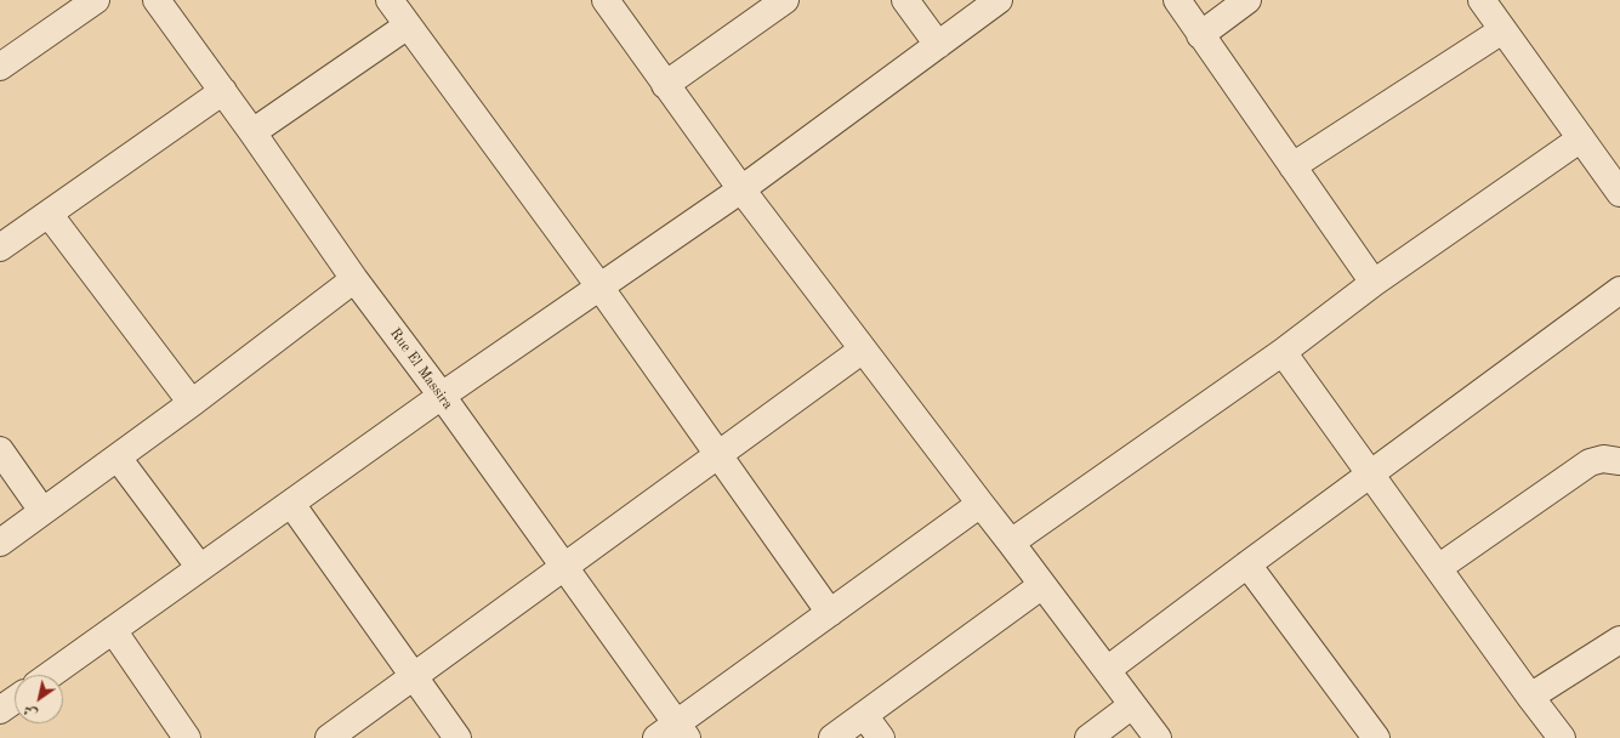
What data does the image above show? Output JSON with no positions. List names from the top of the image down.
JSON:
{
  "streets": {
    "street": ["Rue El Massira"]
  },
  "north": "bottom left"
}
